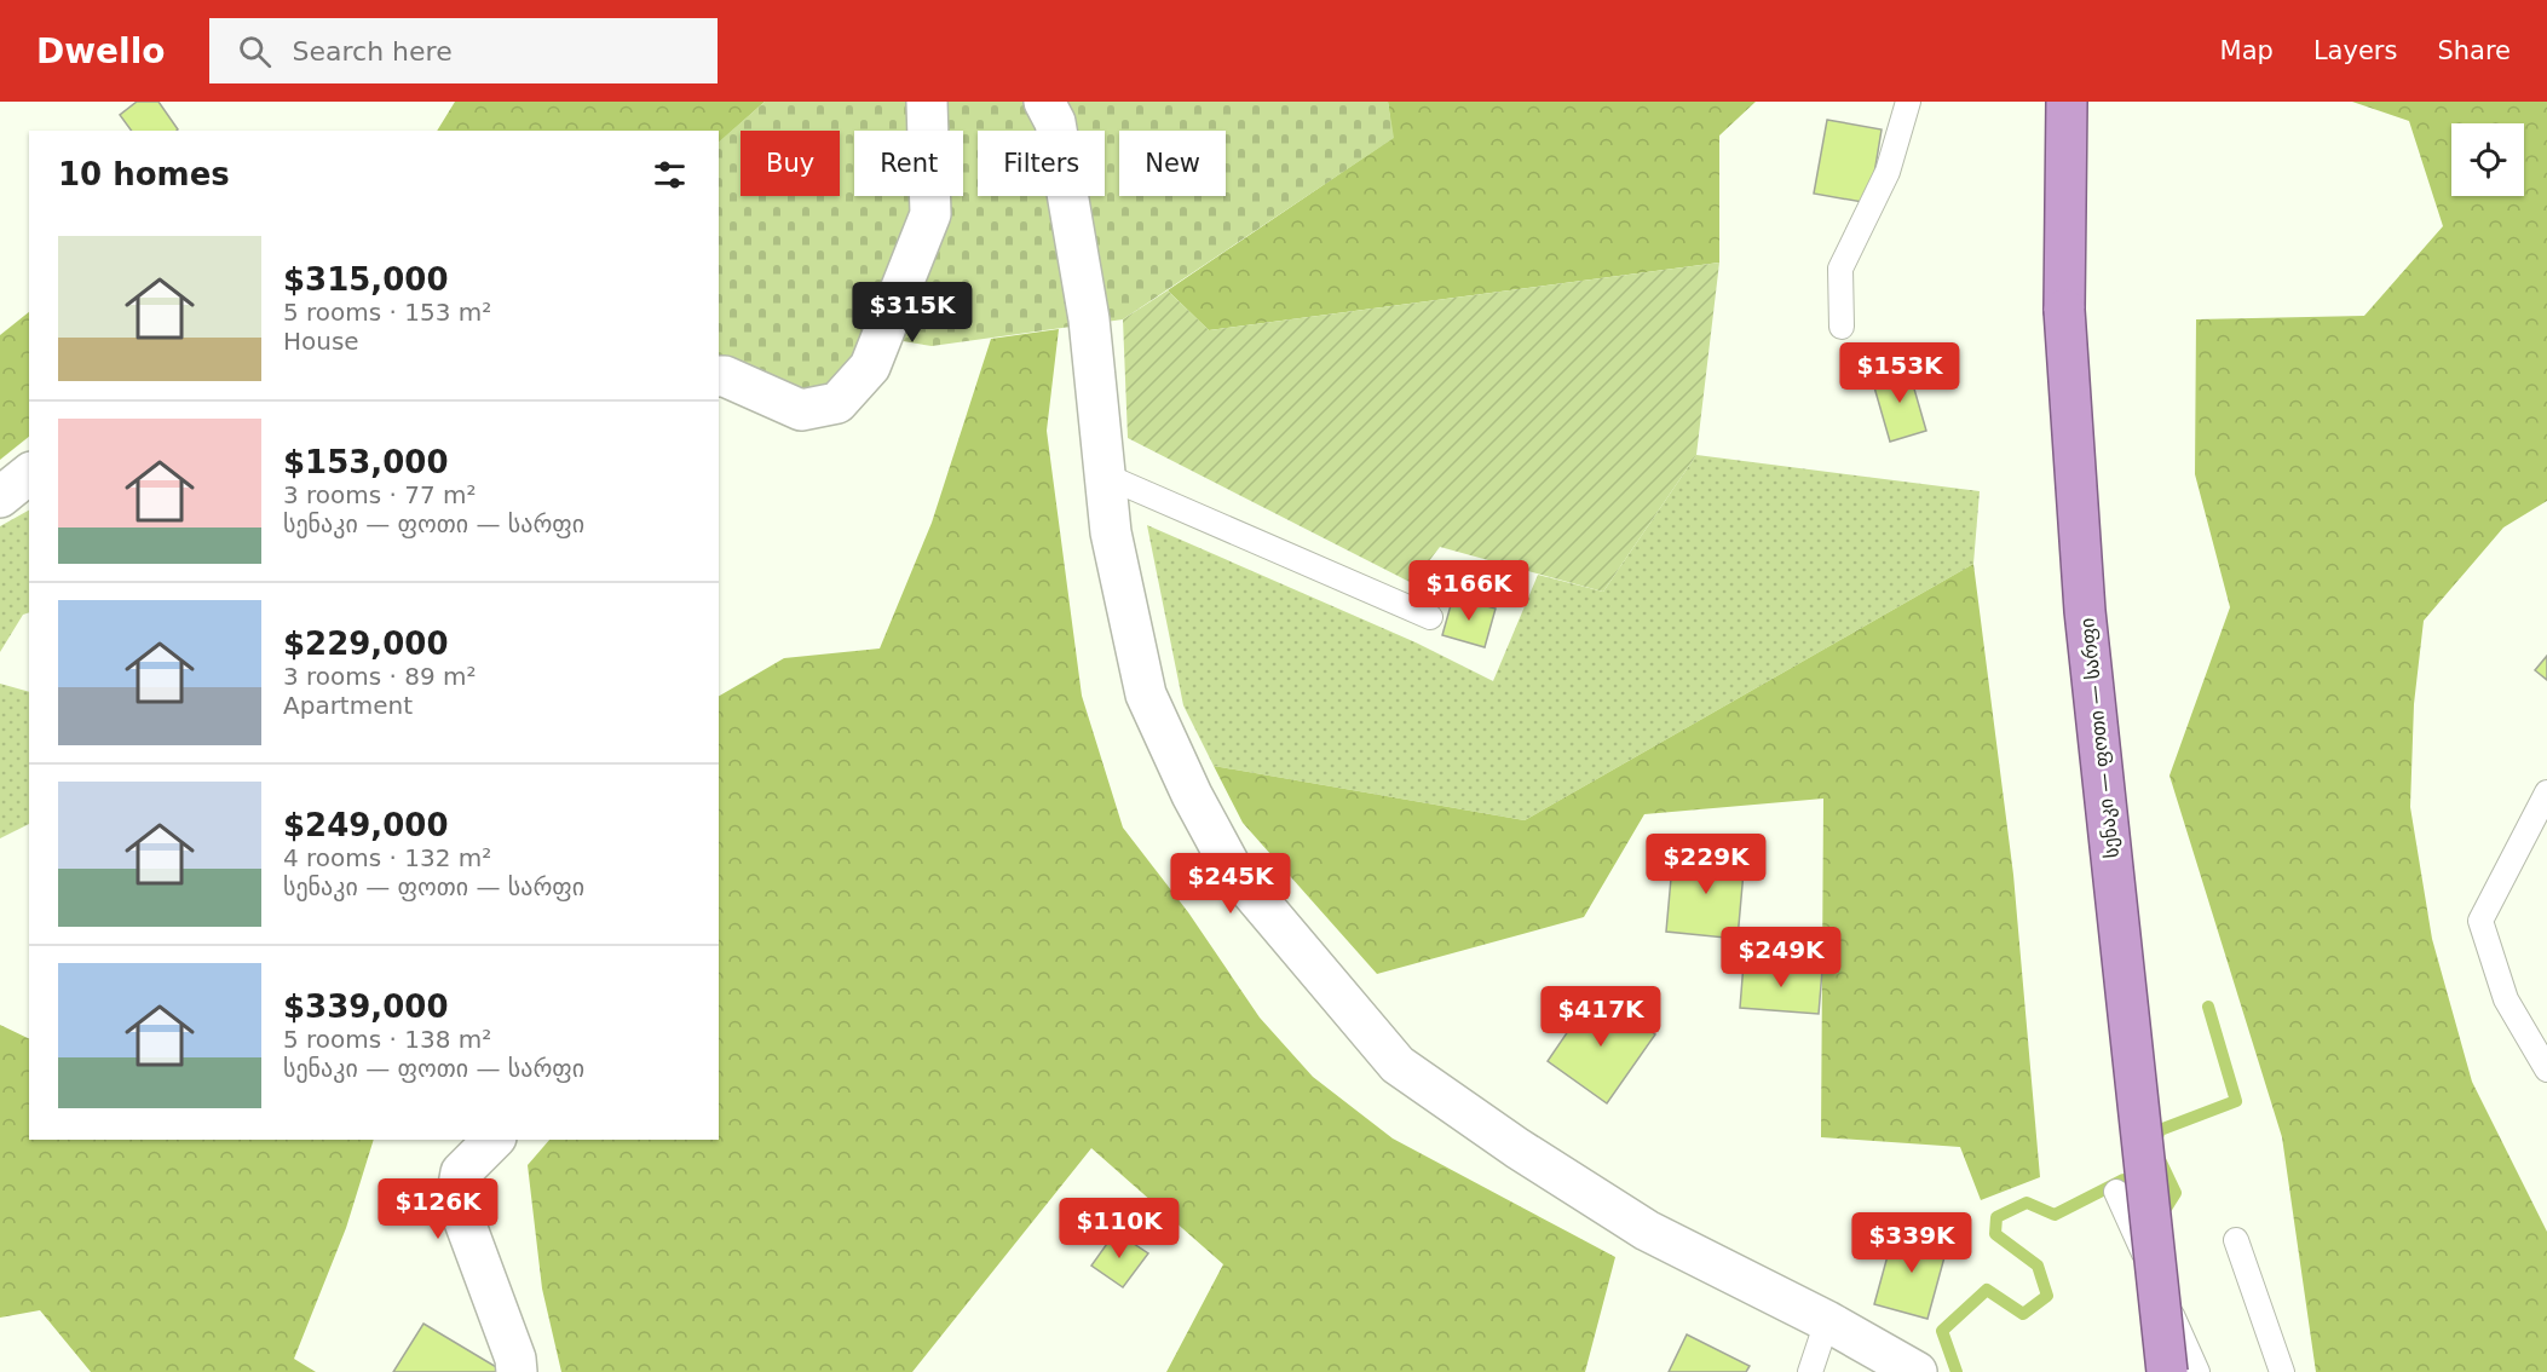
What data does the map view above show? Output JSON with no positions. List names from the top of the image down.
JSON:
{
  "streets": {
    "highway": ["სენაკი — ფოთი — სარფი"]
  },
  "page": {
    "header": "Dwello",
    "search": "Search here",
    "nav": ["Map", "Layers", "Share"],
    "chip": [
      "Buy",
      "Rent",
      "Filters",
      "New"
    ],
    "heading": "10 homes",
    "list": [
      {
        "name": "$315,000",
        "note": "5 rooms · 153 m² · House"
      },
      {
        "name": "$153,000",
        "note": "3 rooms · 77 m² · სენაკი — ფოთი — სარფი"
      },
      {
        "name": "$229,000",
        "note": "3 rooms · 89 m² · Apartment"
      },
      {
        "name": "$249,000",
        "note": "4 rooms · 132 m² · სენაკი — ფოთი — სარფი"
      },
      {
        "name": "$339,000",
        "note": "5 rooms · 138 m² · სენაკი — ფოთი — სარფი"
      }
    ],
    "price": [
      "$315K",
      "$153K",
      "$166K",
      "$229K",
      "$245K",
      "$249K",
      "$417K",
      "$126K",
      "$110K",
      "$339K"
    ]
  }
}
